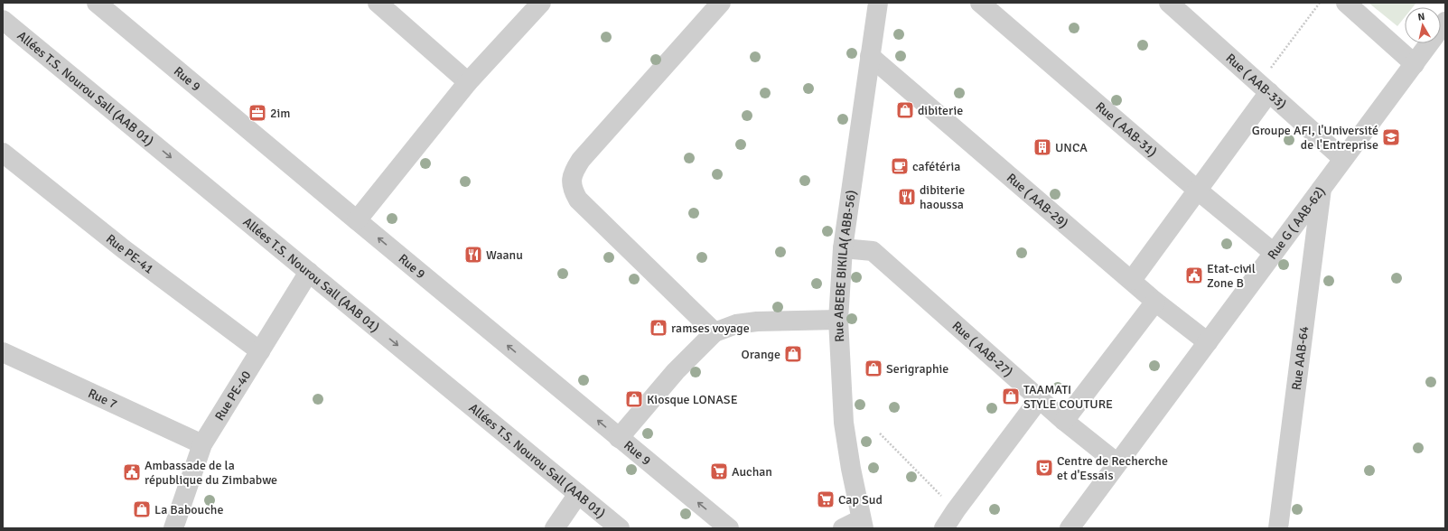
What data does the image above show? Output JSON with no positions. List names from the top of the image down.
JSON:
{
  "streets": {
    "street": [
      "Rue 9",
      "Rue ( AAB-33)",
      "Allées T.S. Nourou Sall (AAB 01)",
      "Rue ( AAB-31)",
      "Rue ( AAB-29)",
      "Rue G ( AAB-62)",
      "Rue PE-41",
      "Rue ABEBE BIKILA( ABB-56)",
      "Rue ( AAB-27)",
      "Rue AAB-64",
      "Rue PE-40",
      "Rue 7"
    ]
  },
  "crossings": [
    ["Rue ( AAB-33)", "Rue G ( AAB-62)"],
    ["Allées T.S. Nourou Sall (AAB 01)", "Rue PE-40"],
    ["Rue ( AAB-31)", "Rue G ( AAB-62)"],
    ["Rue ( AAB-29)", "Rue G ( AAB-62)"],
    ["Rue ( AAB-29)", "Rue ABEBE BIKILA( ABB-56)"],
    ["Rue G ( AAB-62)", "Rue ( AAB-27)"],
    ["Rue G ( AAB-62)", "Rue AAB-64"],
    ["Rue PE-41", "Rue PE-40"],
    ["Rue ABEBE BIKILA( ABB-56)", "Rue ( AAB-27)"],
    ["Rue PE-40", "Rue 7"]
  ],
  "one_way": ["Rue 9", "Allées T.S. Nourou Sall (AAB 01)"],
  "places": {
    "shop": [
      "dibiterie",
      "ramses voyage",
      "Orange",
      "Serigraphie",
      "TAAMATI STYLE COUTURE",
      "Kiosque LONASE",
      "La Babouche"
    ],
    "office": ["2im"],
    "school or university": ["Groupe AFI, l'Université de l'Entreprise"],
    "building": ["UNCA"],
    "cafe": ["cafétéria"],
    "restaurant": ["dibiterie haoussa", "Waanu"],
    "public building": ["Etat-civil Zone B", "Ambassade de la république du Zimbabwe"],
    "theatre": ["Centre de Recherche et d'Essais"],
    "supermarket": ["Auchan", "Cap Sud"]
  },
  "north": "top"
}
